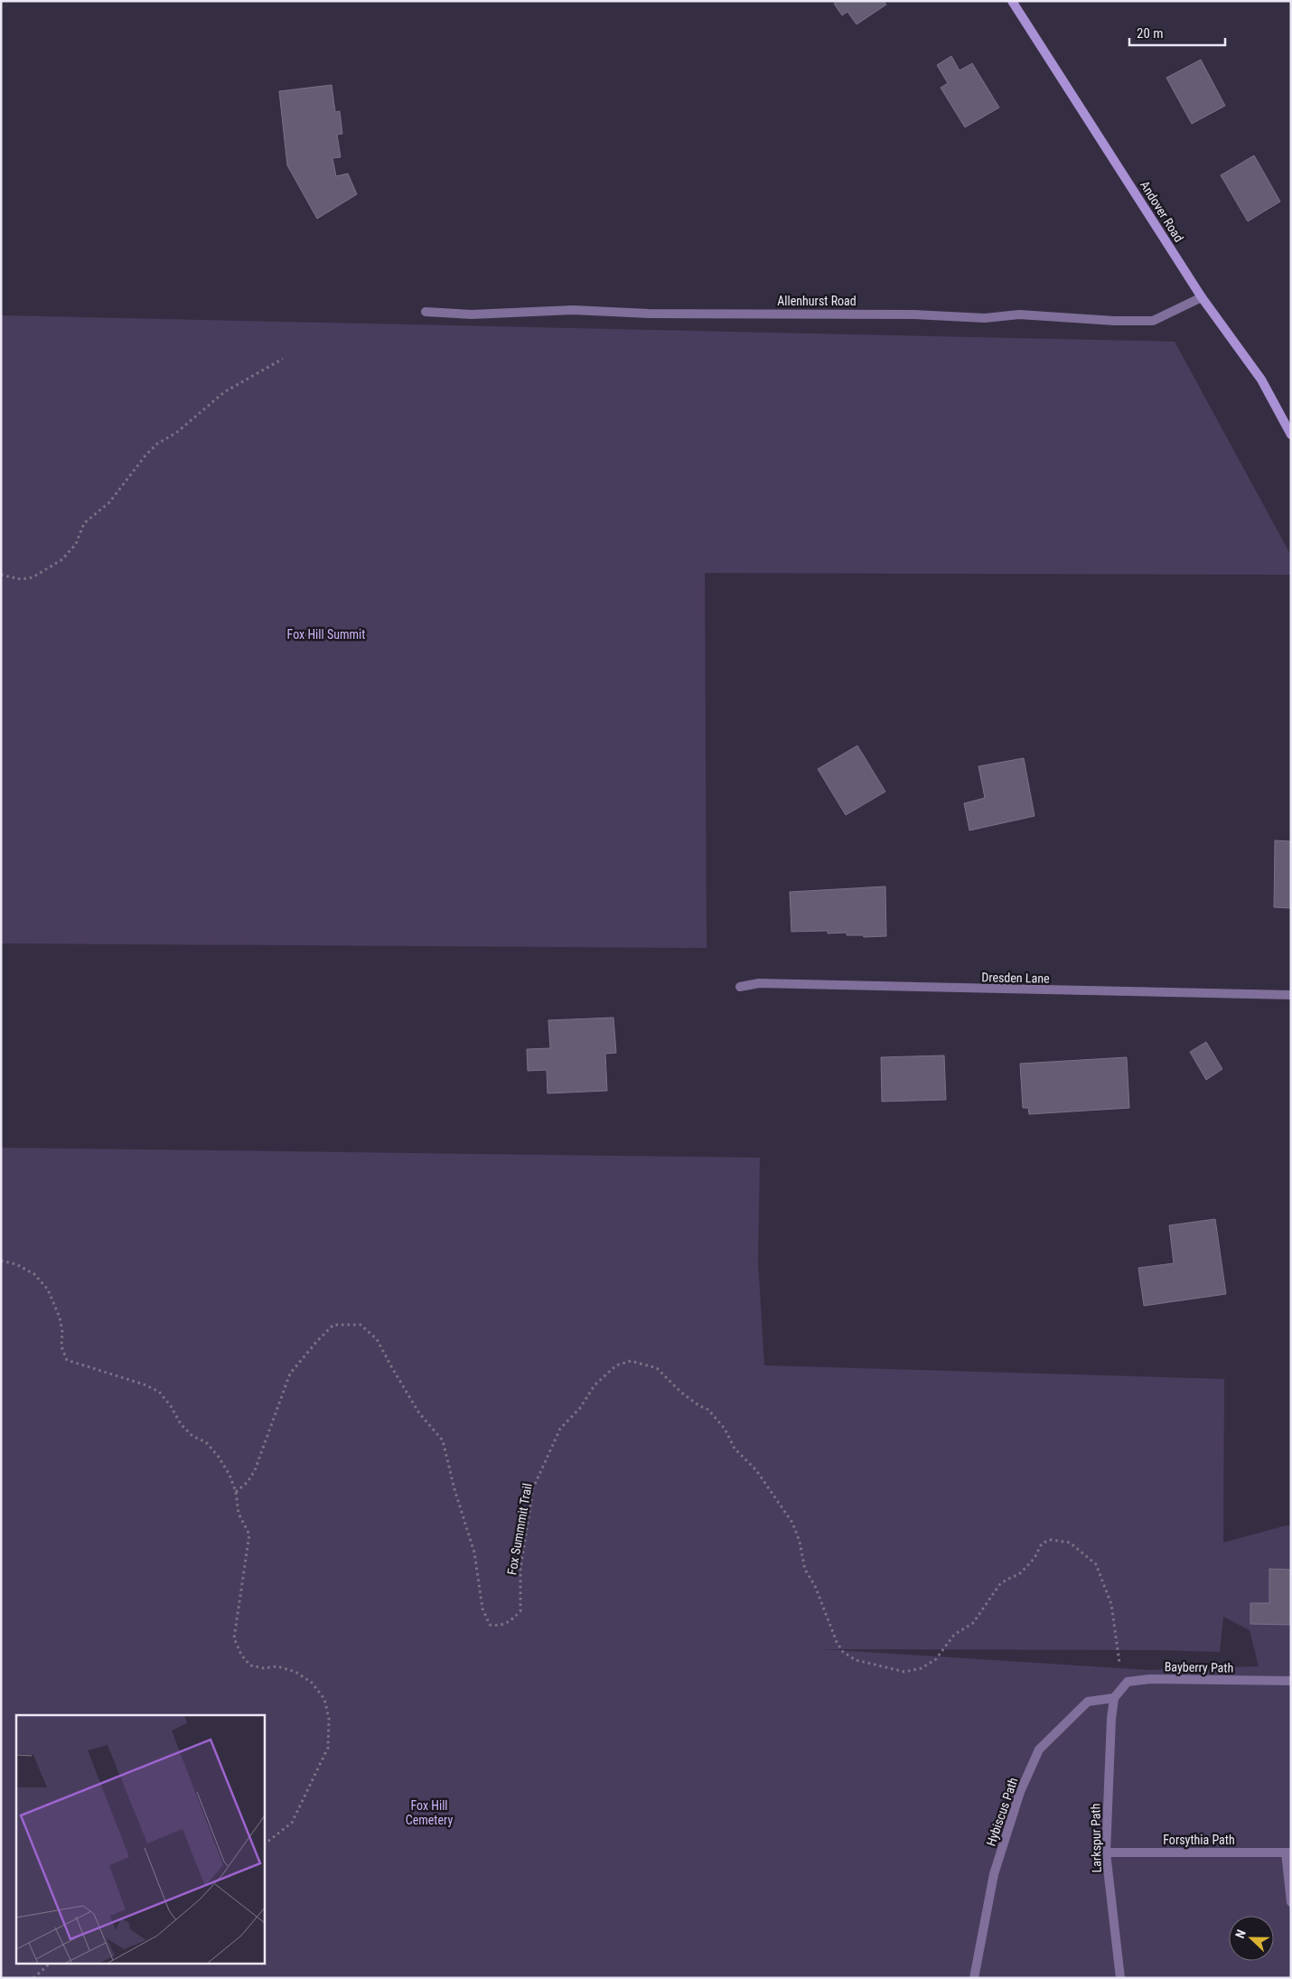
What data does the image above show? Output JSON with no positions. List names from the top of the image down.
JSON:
{
  "streets": {
    "main road": ["Andover Road"],
    "street": [
      "Allenhurst Road",
      "Dresden Lane",
      "Bayberry Path",
      "Hybiscus Path",
      "Larkspur Path",
      "Forsythia Path"
    ],
    "path": ["Fox Summmit Trail"]
  },
  "crossings": [
    ["Andover Road", "Allenhurst Road"],
    ["Fox Summmit Trail", "Bayberry Path"],
    ["Hybiscus Path", "Larkspur Path"],
    ["Larkspur Path", "Forsythia Path"]
  ],
  "parks": ["Fox Hill Summit", "Fox Hill Cemetery"],
  "scale_bar": "20 m",
  "north": "left"
}
